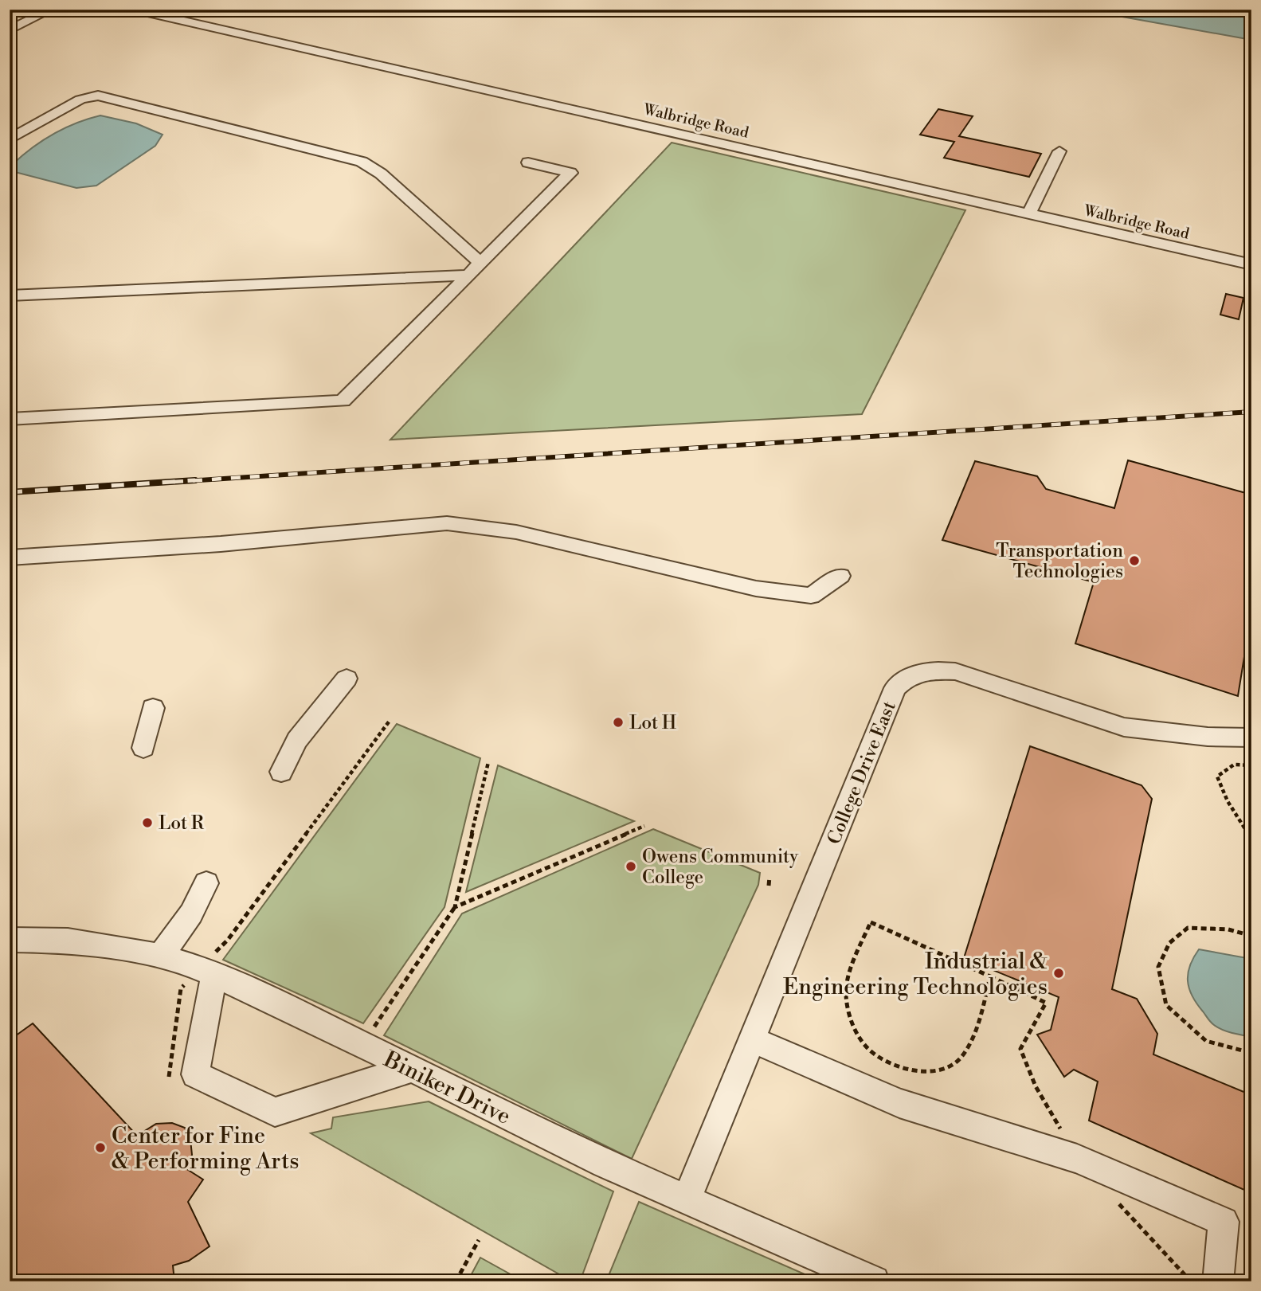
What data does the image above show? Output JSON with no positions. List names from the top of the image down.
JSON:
{
  "streets": {
    "street": ["Walbridge Road", "College Drive East", "Biniker Drive"]
  },
  "crossings": [
    ["College Drive East", "Biniker Drive"]
  ],
  "places": [
    "Transportation Technologies",
    "Lot H",
    "Lot R",
    "Owens Community College",
    "Industrial & Engineering Technologies",
    "Center for Fine & Performing Arts"
  ]
}
